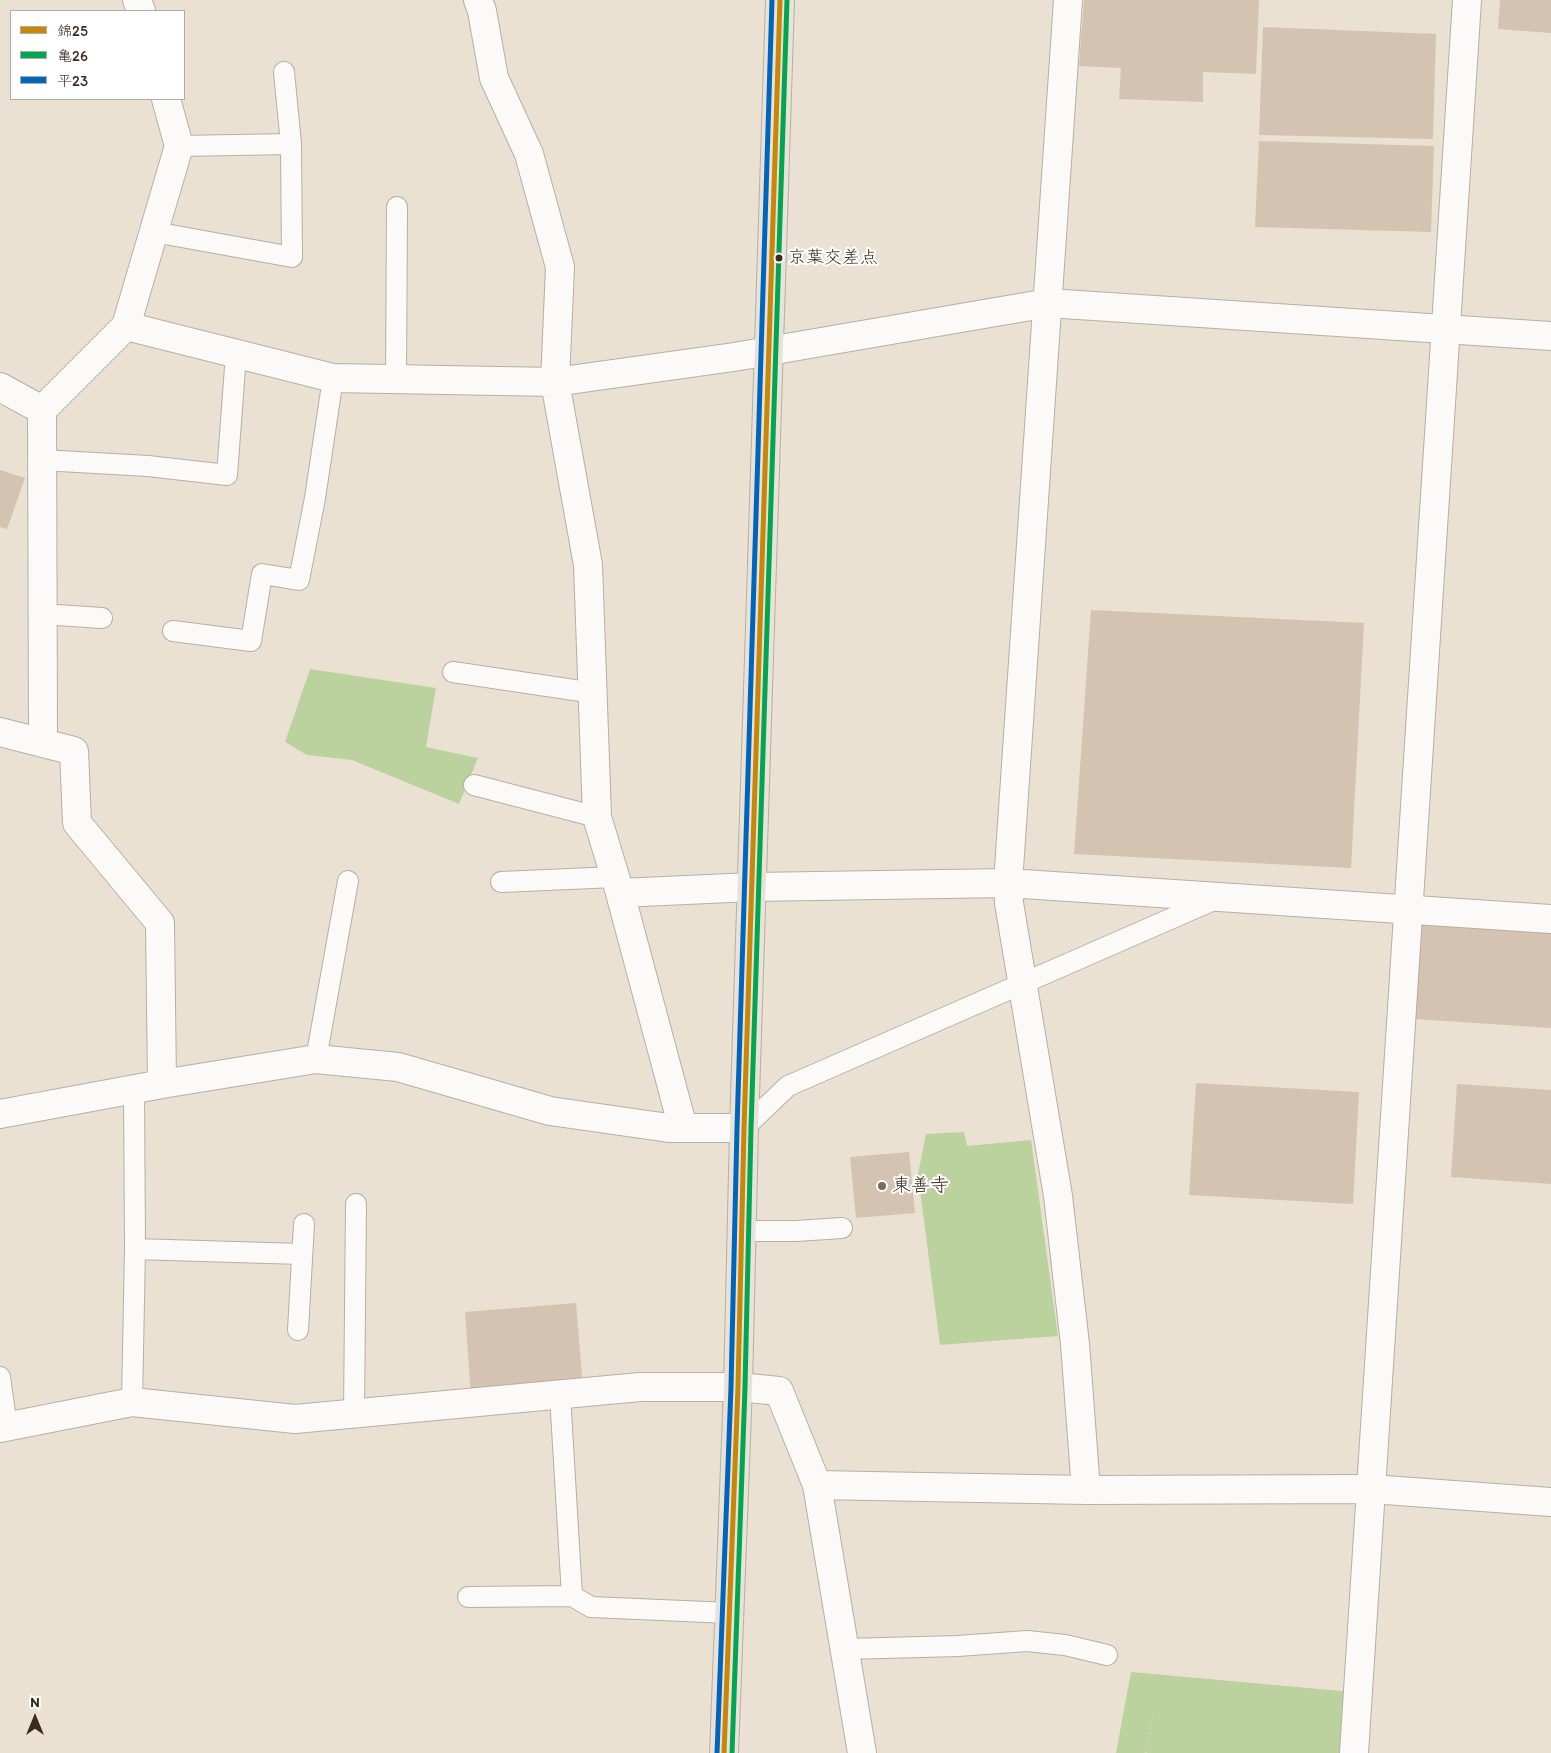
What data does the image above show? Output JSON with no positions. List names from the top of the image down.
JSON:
{
  "places": ["京葉交差点", "東善寺"],
  "lines": ["transit line 錦25", "transit line 亀26", "transit line 平23"],
  "legend": ["錦25", "亀26", "平23"],
  "north": "top"
}
